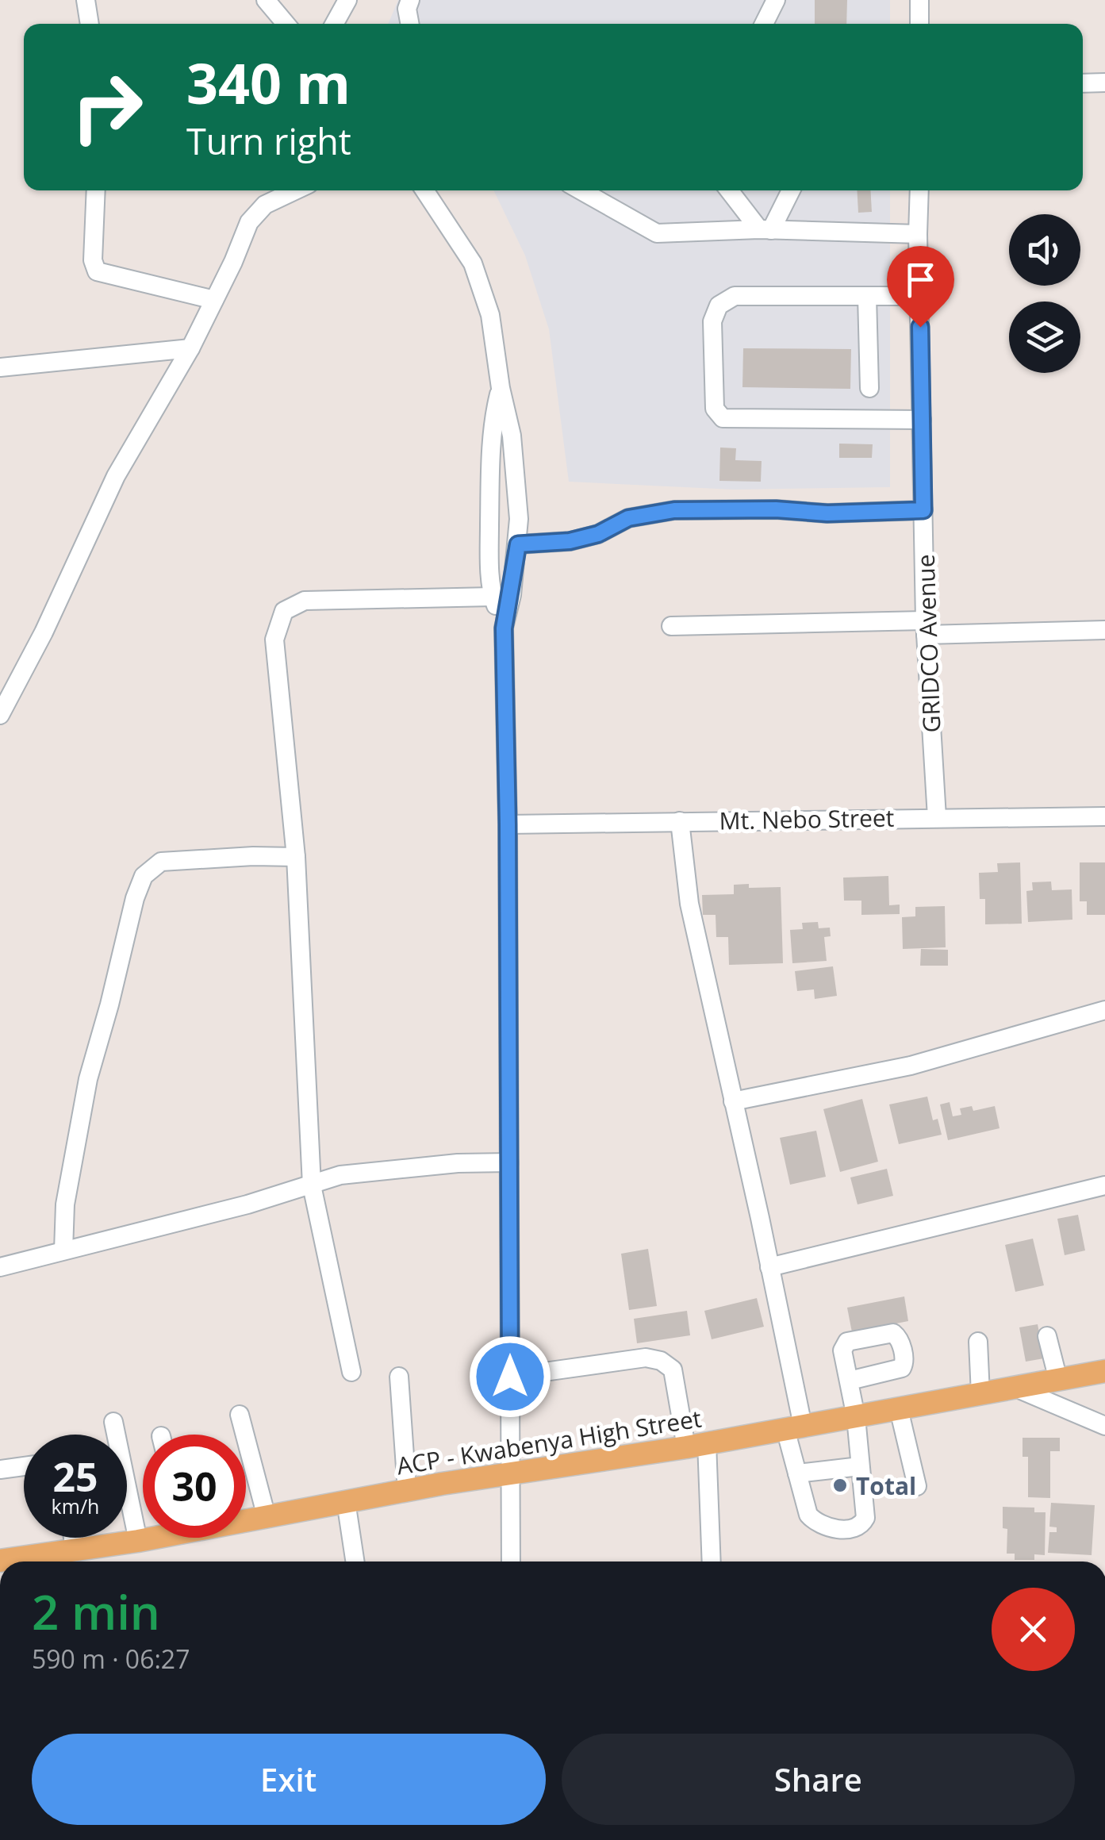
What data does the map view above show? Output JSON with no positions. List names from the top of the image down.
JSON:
{
  "streets": {
    "main road": ["ACP - Kwabenya High Street"],
    "street": ["GRIDCO Avenue", "Mt. Nebo Street"]
  },
  "crossings": [
    ["GRIDCO Avenue", "Mt. Nebo Street"]
  ],
  "places": ["Total"],
  "page": {
    "turn": ["340 m", "Turn right"],
    "speed": "25 km/h",
    "limit": "30",
    "heading": ["2 min", "590 m · 06:27"],
    "buttons": ["Exit", "Share"]
  }
}
